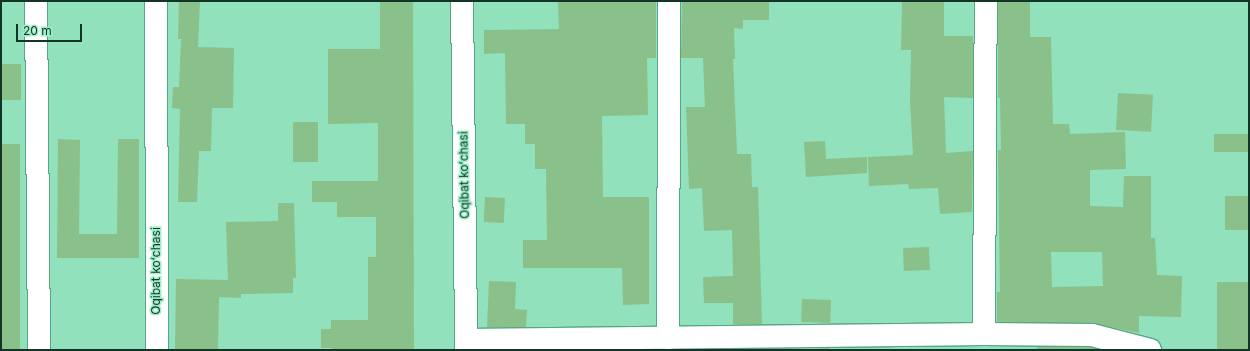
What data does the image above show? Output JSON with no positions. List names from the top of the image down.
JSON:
{
  "streets": {
    "street": ["Oqibat koʻchasi"]
  },
  "scale_bar": "20 m"
}
